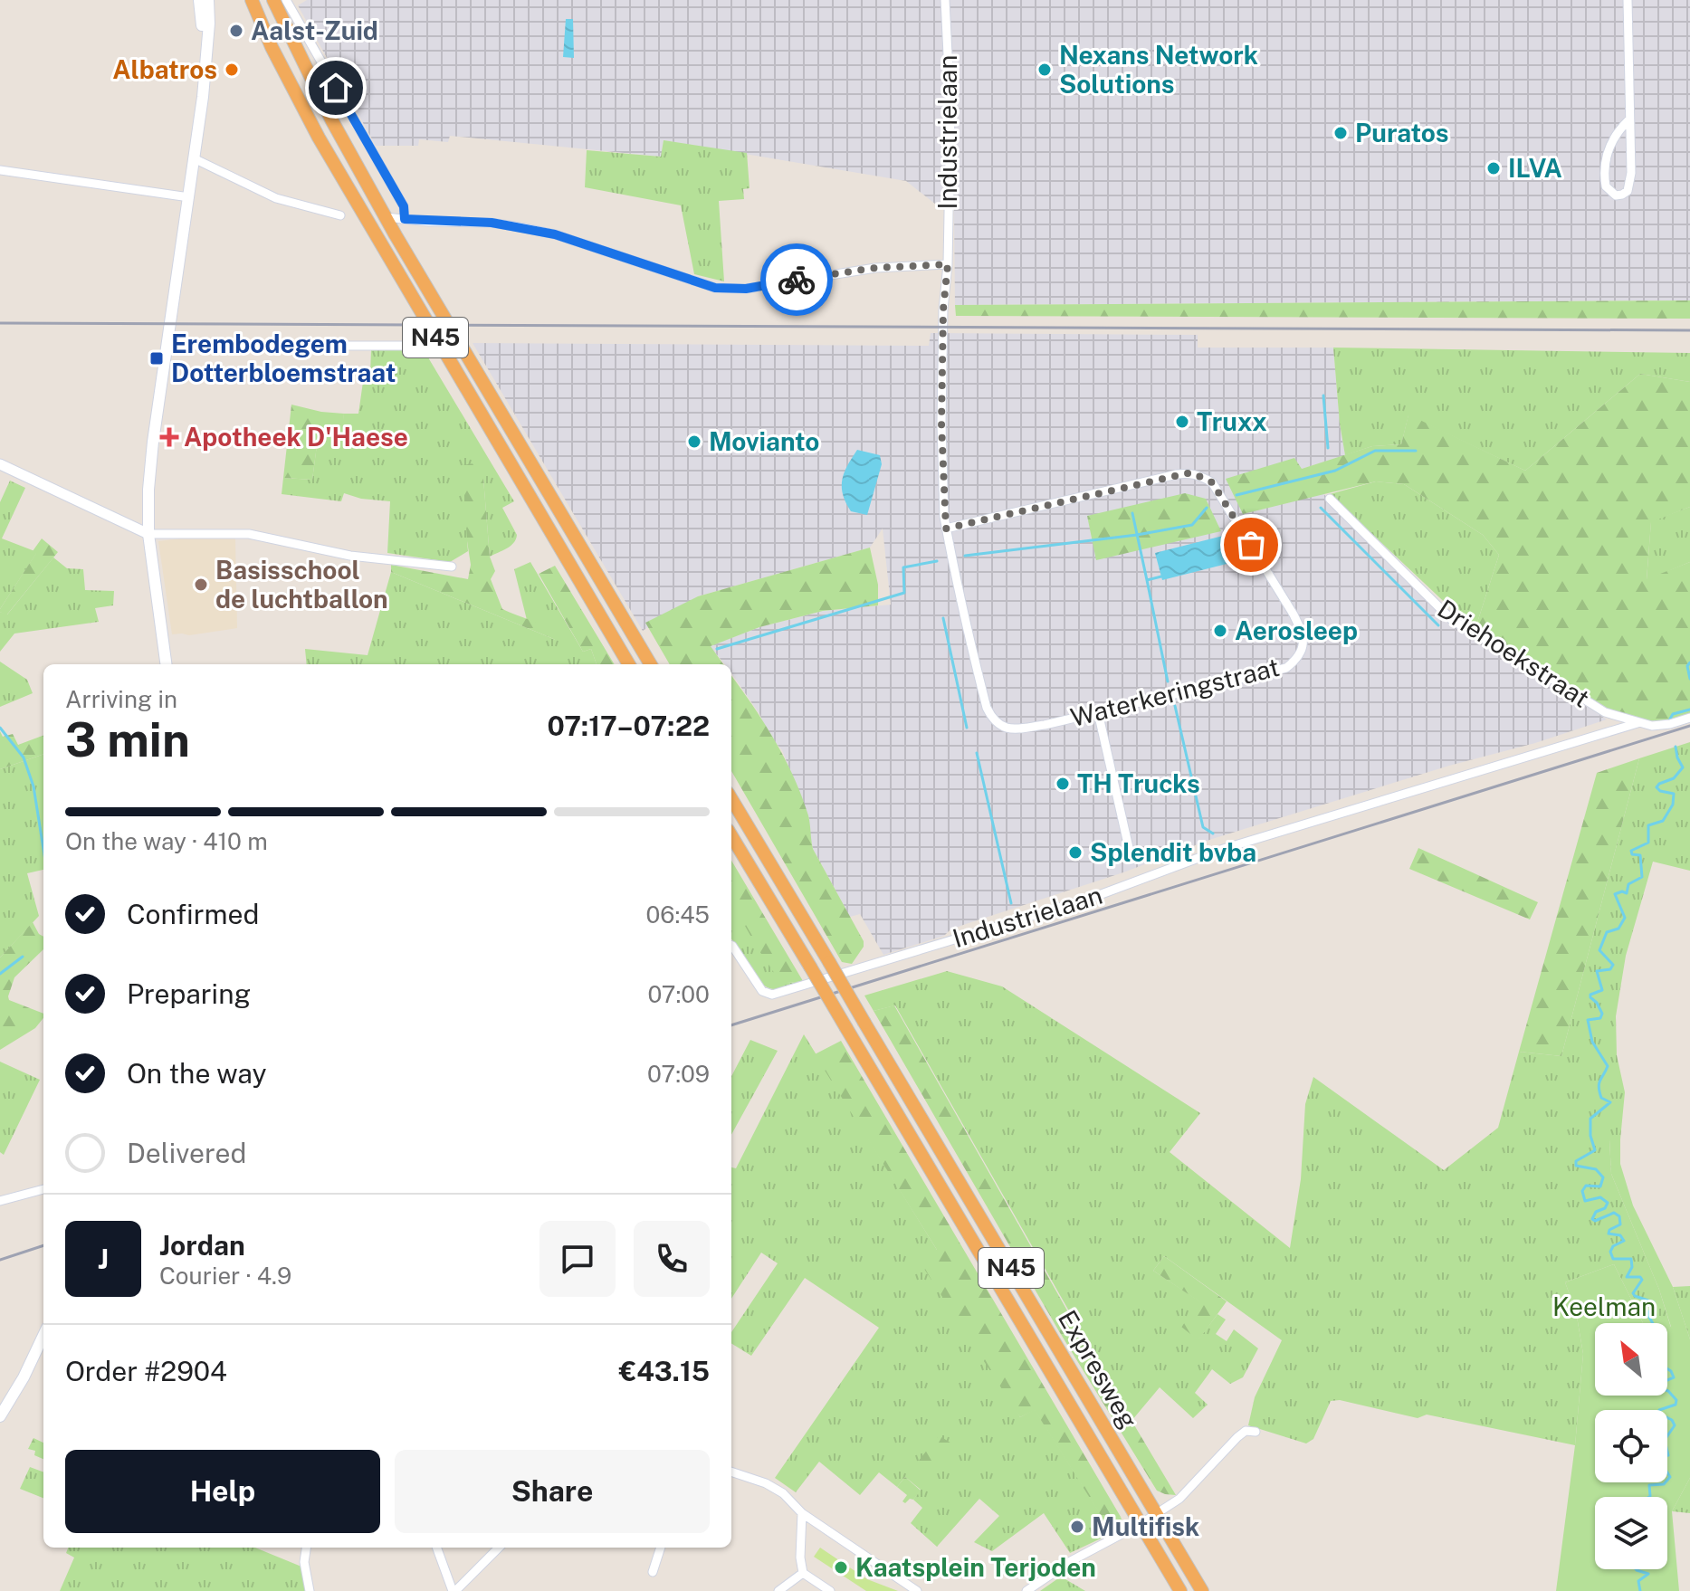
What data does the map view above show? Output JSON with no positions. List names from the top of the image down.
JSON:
{
  "streets": {
    "highway": ["N45", "Expresweg"],
    "street": ["Industrielaan", "Driehoekstraat", "Waterkeringstraat"]
  },
  "crossings": [
    ["Industrielaan", "Driehoekstraat"],
    ["Industrielaan", "Waterkeringstraat"]
  ],
  "parks": ["Keelman"],
  "places": {
    "other": [
      "Aalst-Zuid",
      "Albatros",
      "Nexans Network Solutions",
      "Puratos",
      "ILVA",
      "Truxx",
      "Movianto",
      "Basisschool de luchtballon",
      "Aerosleep",
      "TH Trucks",
      "Splendit bvba",
      "Multifisk",
      "Kaatsplein Terjoden"
    ],
    "transit": ["Erembodegem Dotterbloemstraat"],
    "health": ["Apotheek D'Haese"]
  },
  "north": "top left",
  "page": {
    "heading": ["3 min", "Arriving in", "07:17–07:22"],
    "panel": [
      "Jordan",
      "Courier · 4.9",
      "Order #2904",
      "€43.15"
    ],
    "bar": "On the way · 410 m",
    "list": [
      ["Confirmed", "06:45"],
      ["Preparing", "07:00"],
      ["On the way", "07:09"],
      "Delivered"
    ],
    "round": "J",
    "buttons": ["Help", "Share"]
  }
}
